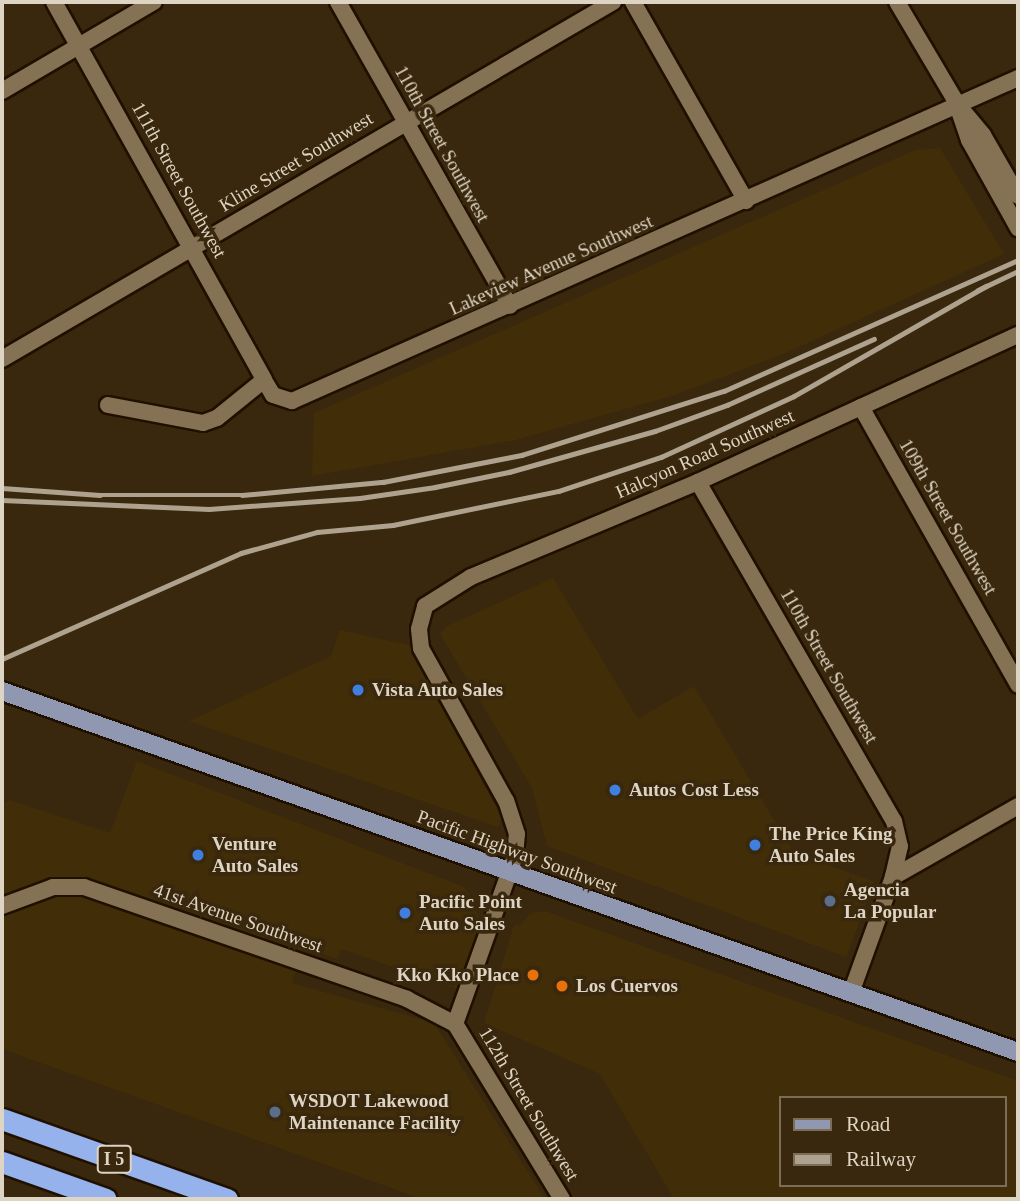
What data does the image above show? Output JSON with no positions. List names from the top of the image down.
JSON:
{
  "streets": {
    "highway": ["I 5"],
    "main road": ["Pacific Highway Southwest"],
    "street": [
      "110th Street Southwest",
      "Kline Street Southwest",
      "111th Street Southwest",
      "Lakeview Avenue Southwest",
      "Halcyon Road Southwest",
      "109th Street Southwest",
      "41st Avenue Southwest",
      "112th Street Southwest"
    ]
  },
  "crossings": [
    ["110th Street Southwest", "Kline Street Southwest"],
    ["110th Street Southwest", "Lakeview Avenue Southwest"],
    ["110th Street Southwest", "Halcyon Road Southwest"],
    ["110th Street Southwest", "Pacific Highway Southwest"],
    ["Kline Street Southwest", "111th Street Southwest"],
    ["111th Street Southwest", "Lakeview Avenue Southwest"],
    ["Halcyon Road Southwest", "109th Street Southwest"],
    ["Halcyon Road Southwest", "112th Street Southwest"],
    ["Pacific Highway Southwest", "112th Street Southwest"],
    ["41st Avenue Southwest", "112th Street Southwest"]
  ],
  "places": [
    "Vista Auto Sales",
    "Autos Cost Less",
    "The Price King Auto Sales",
    "Venture Auto Sales",
    "Agencia La Popular",
    "Pacific Point Auto Sales",
    "Kko Kko Place",
    "Los Cuervos",
    "WSDOT Lakewood Maintenance Facility"
  ],
  "legend": ["Road", "Railway"]
}
